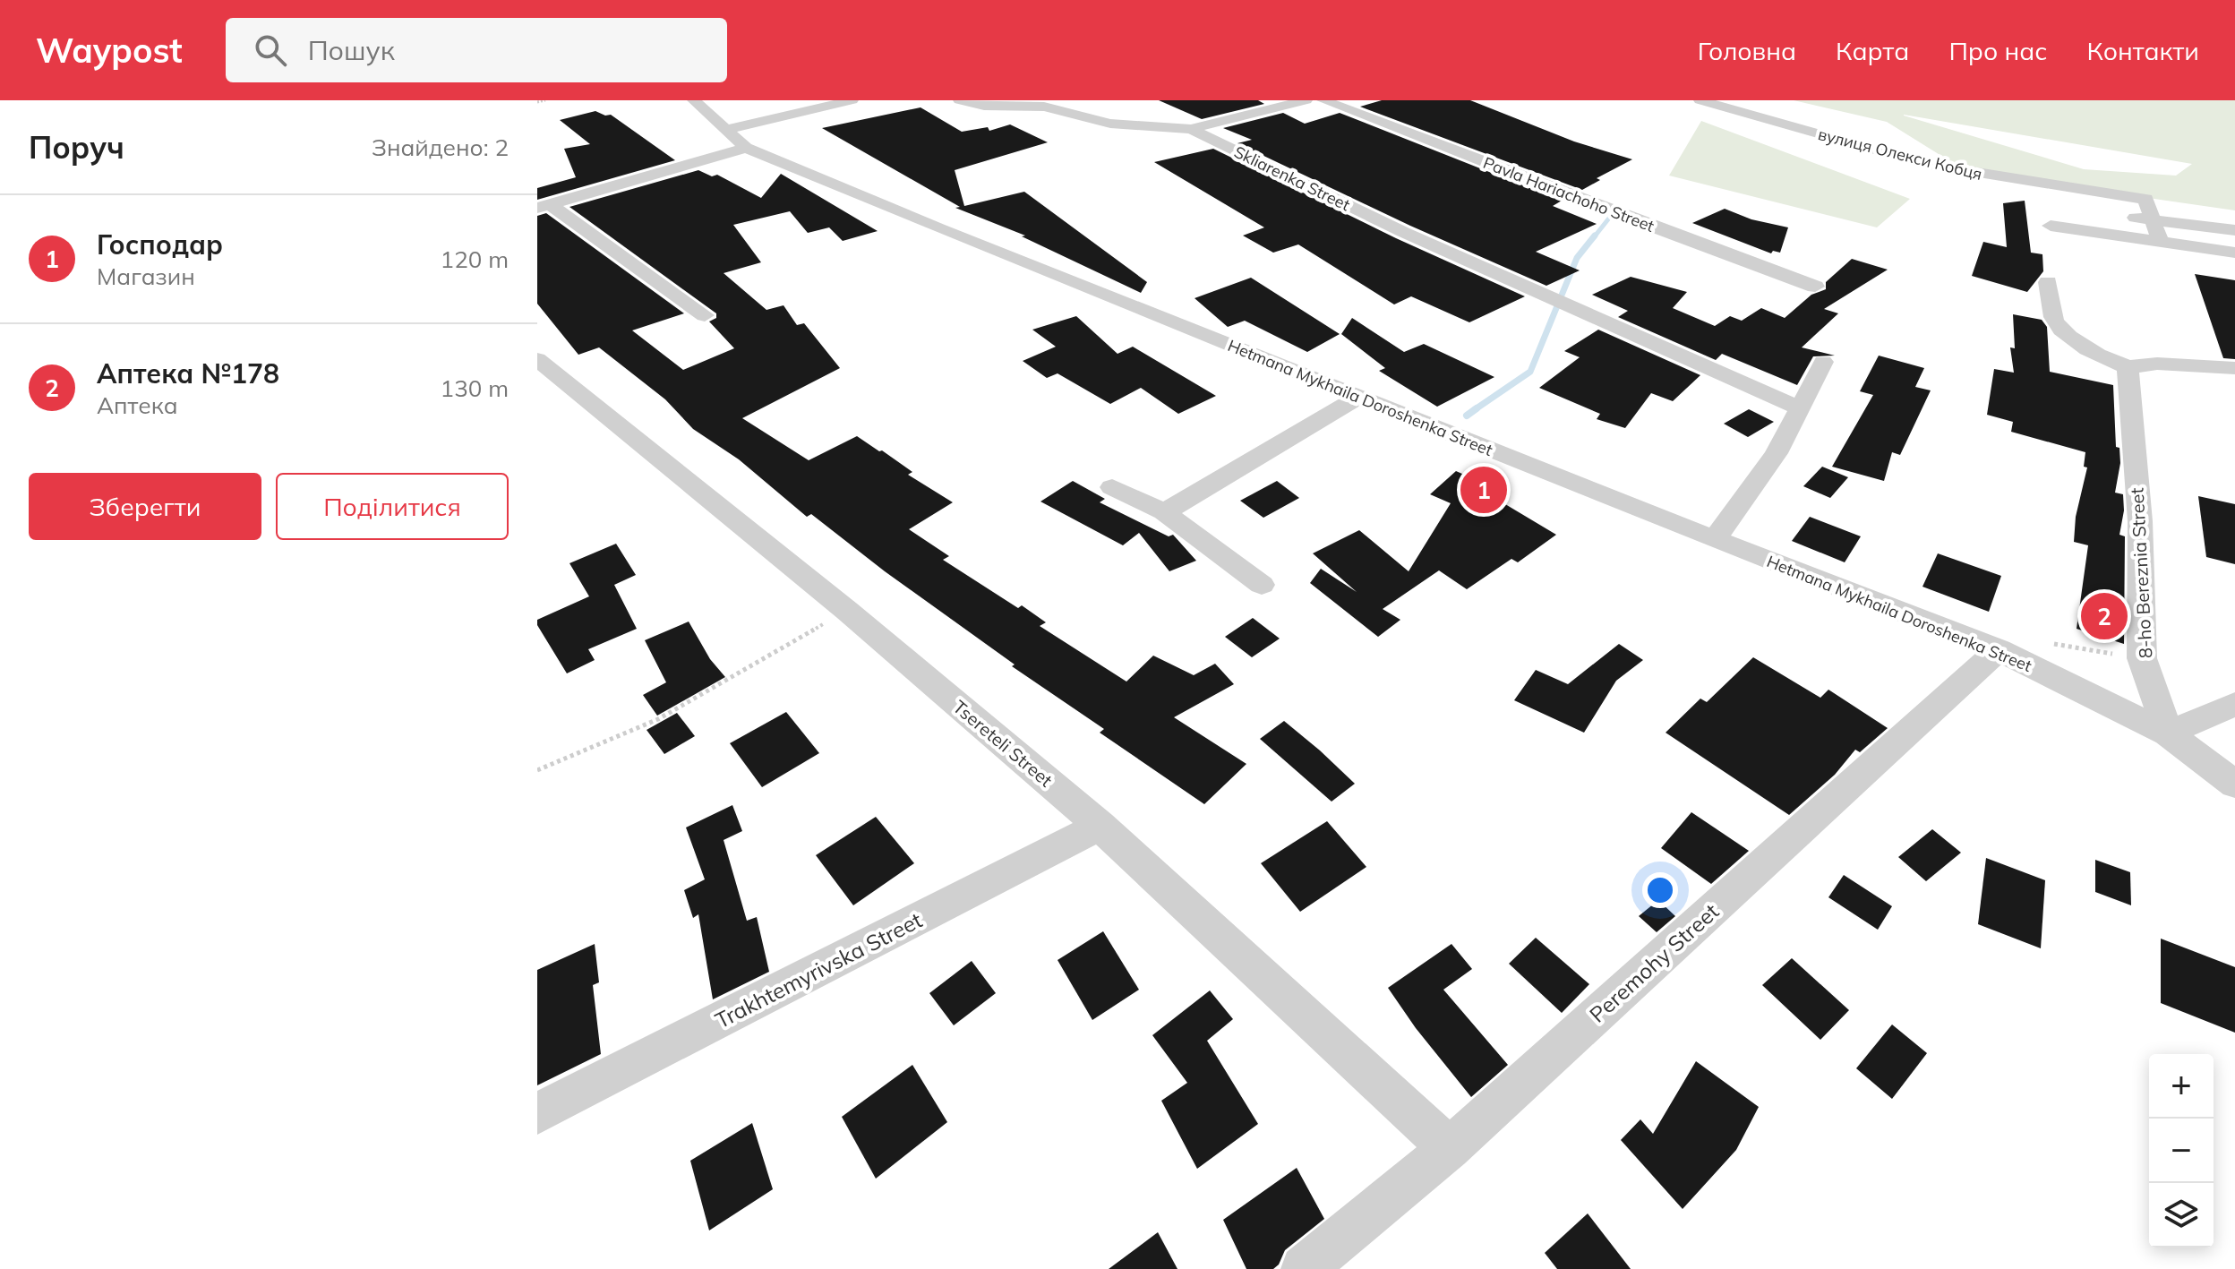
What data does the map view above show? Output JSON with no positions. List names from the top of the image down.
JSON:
{
  "streets": {
    "street": [
      "вулиця Олекси Кобця",
      "Skliarenka Street",
      "Pavla Hariachoho Street",
      "Hetmana Mykhaila Doroshenka Street",
      "8-ho Bereznia Street",
      "Tsereteli Street",
      "Peremohy Street",
      "Trakhtemyrivska Street"
    ]
  },
  "crossings": [
    ["Hetmana Mykhaila Doroshenka Street", "8-ho Bereznia Street"],
    ["Hetmana Mykhaila Doroshenka Street", "Peremohy Street"],
    ["Tsereteli Street", "Peremohy Street"],
    ["Tsereteli Street", "Trakhtemyrivska Street"]
  ],
  "page": {
    "header": "Waypost",
    "search": "Пошук",
    "nav": [
      "Головна",
      "Карта",
      "Про нас",
      "Контакти"
    ],
    "heading": ["Поруч", "Знайдено: 2"],
    "list": [
      {
        "mark": "1",
        "name": "Господар",
        "note": "Магазин",
        "value": "120 m"
      },
      {
        "mark": "2",
        "name": "Аптека №178",
        "note": "Аптека",
        "value": "130 m"
      }
    ],
    "buttons": ["Зберегти", "Поділитися"],
    "pins": ["1", "2"],
    "map_buttons": ["+", "−"]
  }
}
